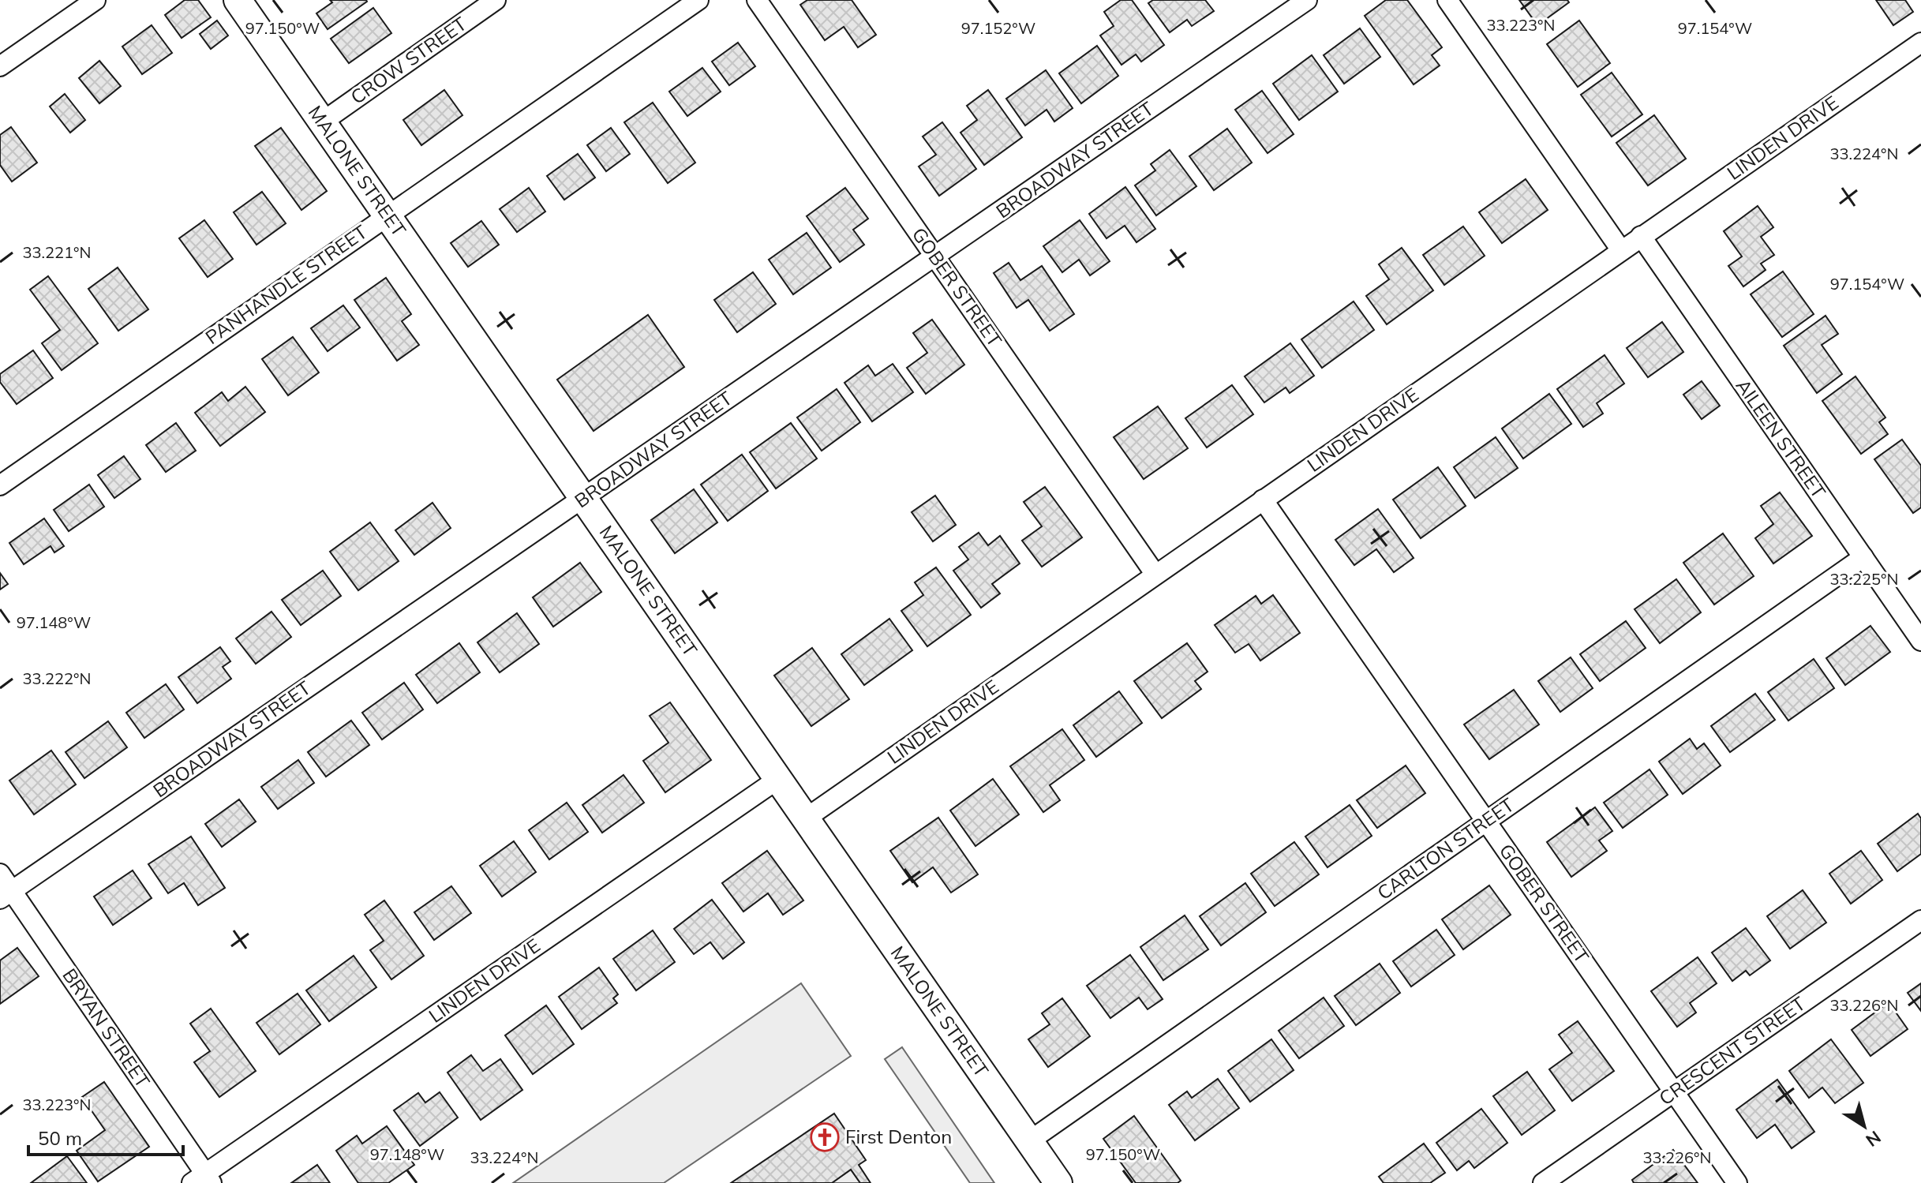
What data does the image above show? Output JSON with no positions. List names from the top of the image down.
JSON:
{
  "streets": {
    "street": [
      "CROW STREET",
      "LINDEN DRIVE",
      "BROADWAY STREET",
      "MALONE STREET",
      "PANHANDLE STREET",
      "GOBER STREET",
      "AILEEN STREET",
      "CARLTON STREET",
      "BRYAN STREET",
      "CRESCENT STREET"
    ]
  },
  "crossings": [
    ["CROW STREET", "MALONE STREET"],
    ["LINDEN DRIVE", "MALONE STREET"],
    ["LINDEN DRIVE", "GOBER STREET"],
    ["LINDEN DRIVE", "AILEEN STREET"],
    ["LINDEN DRIVE", "BRYAN STREET"],
    ["BROADWAY STREET", "MALONE STREET"],
    ["BROADWAY STREET", "GOBER STREET"],
    ["BROADWAY STREET", "BRYAN STREET"],
    ["MALONE STREET", "PANHANDLE STREET"],
    ["MALONE STREET", "CARLTON STREET"],
    ["GOBER STREET", "CARLTON STREET"],
    ["GOBER STREET", "CRESCENT STREET"],
    ["AILEEN STREET", "CARLTON STREET"]
  ],
  "places": {
    "church": ["First Denton"]
  },
  "scale_bar": "50 m",
  "north": "bottom right",
  "coordinates": [
    "33.223°N",
    "97.150°W",
    "97.152°W",
    "97.154°W",
    "33.224°N",
    "33.221°N",
    "33.225°N",
    "97.148°W",
    "33.222°N",
    "33.226°N"
  ]
}
